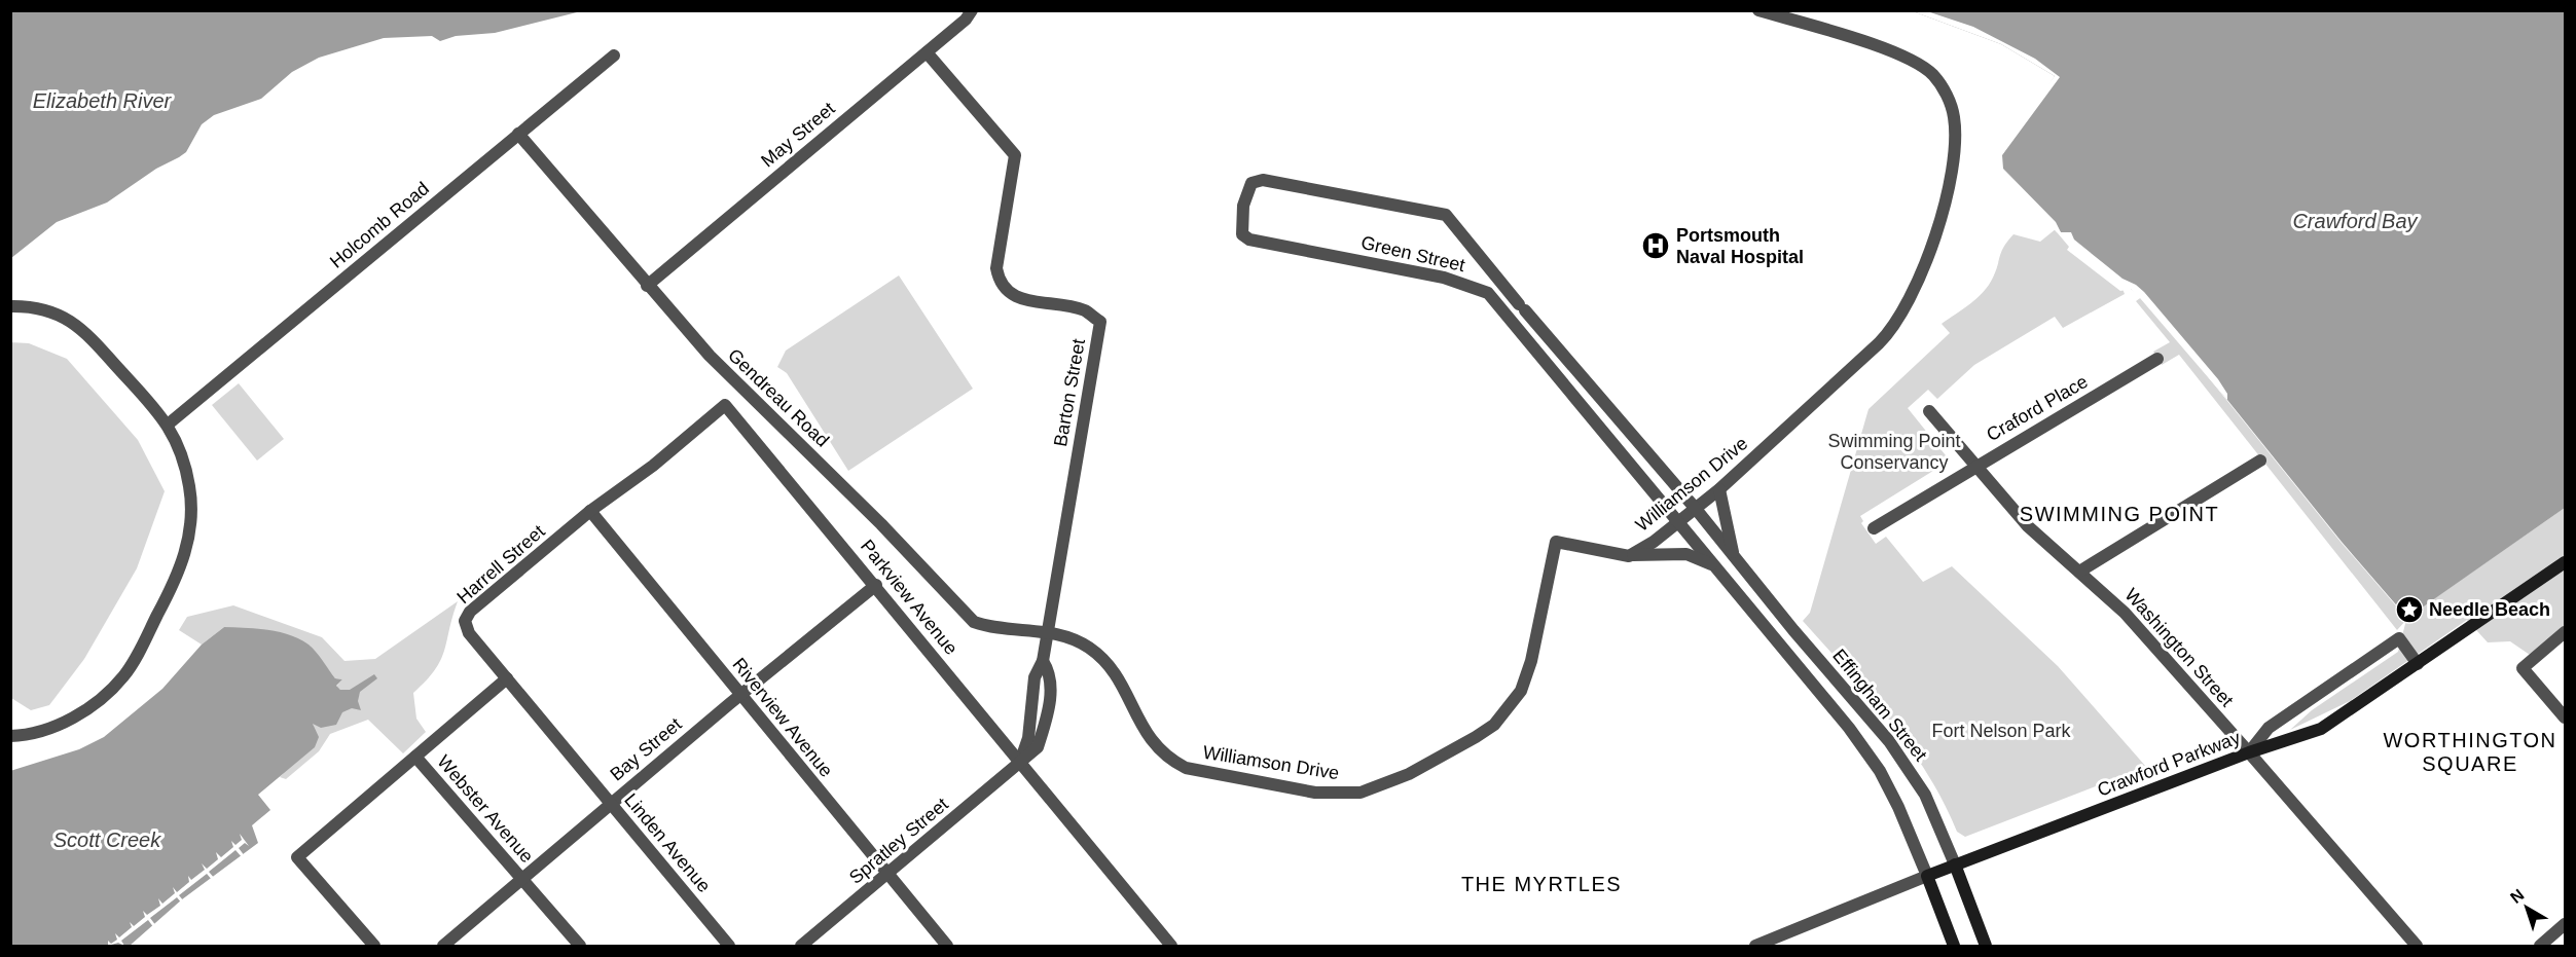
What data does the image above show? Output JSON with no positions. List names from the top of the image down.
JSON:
{
  "streets": {
    "main road": ["Effingham Street", "Crawford Parkway"],
    "street": [
      "May Street",
      "Holcomb Road",
      "Green Street",
      "Barton Street",
      "Gendreau Road",
      "Craford Place",
      "Williamson Drive",
      "Harrell Street",
      "Parkview Avenue",
      "Washington Street",
      "Riverview Avenue",
      "Bay Street",
      "Webster Avenue",
      "Spratley Street",
      "Linden Avenue"
    ]
  },
  "crossings": [
    ["May Street", "Barton Street"],
    ["May Street", "Gendreau Road"],
    ["Holcomb Road", "Gendreau Road"],
    ["Green Street", "Williamson Drive"],
    ["Green Street", "Effingham Street"],
    ["Barton Street", "Gendreau Road"],
    ["Barton Street", "Williamson Drive"],
    ["Barton Street", "Parkview Avenue"],
    ["Barton Street", "Spratley Street"],
    ["Gendreau Road", "Williamson Drive"],
    ["Craford Place", "Washington Street"],
    ["Harrell Street", "Parkview Avenue"],
    ["Harrell Street", "Riverview Avenue"],
    ["Harrell Street", "Webster Avenue"],
    ["Harrell Street", "Linden Avenue"],
    ["Parkview Avenue", "Riverview Avenue"],
    ["Parkview Avenue", "Bay Street"],
    ["Parkview Avenue", "Spratley Street"],
    ["Washington Street", "Crawford Parkway"],
    ["Effingham Street", "Crawford Parkway"],
    ["Riverview Avenue", "Bay Street"],
    ["Riverview Avenue", "Spratley Street"],
    ["Bay Street", "Webster Avenue"],
    ["Bay Street", "Linden Avenue"],
    ["Webster Avenue", "Linden Avenue"]
  ],
  "districts": ["SWIMMING POINT", "WORTHINGTON SQUARE", "THE MYRTLES"],
  "water": ["Elizabeth River", "Crawford Bay", "Scott Creek"],
  "parks": ["Swimming Point Conservancy", "Fort Nelson Park"],
  "places": {
    "hospital": ["Portsmouth Naval Hospital"],
    "place": ["Needle Beach"]
  },
  "north": "top left"
}
